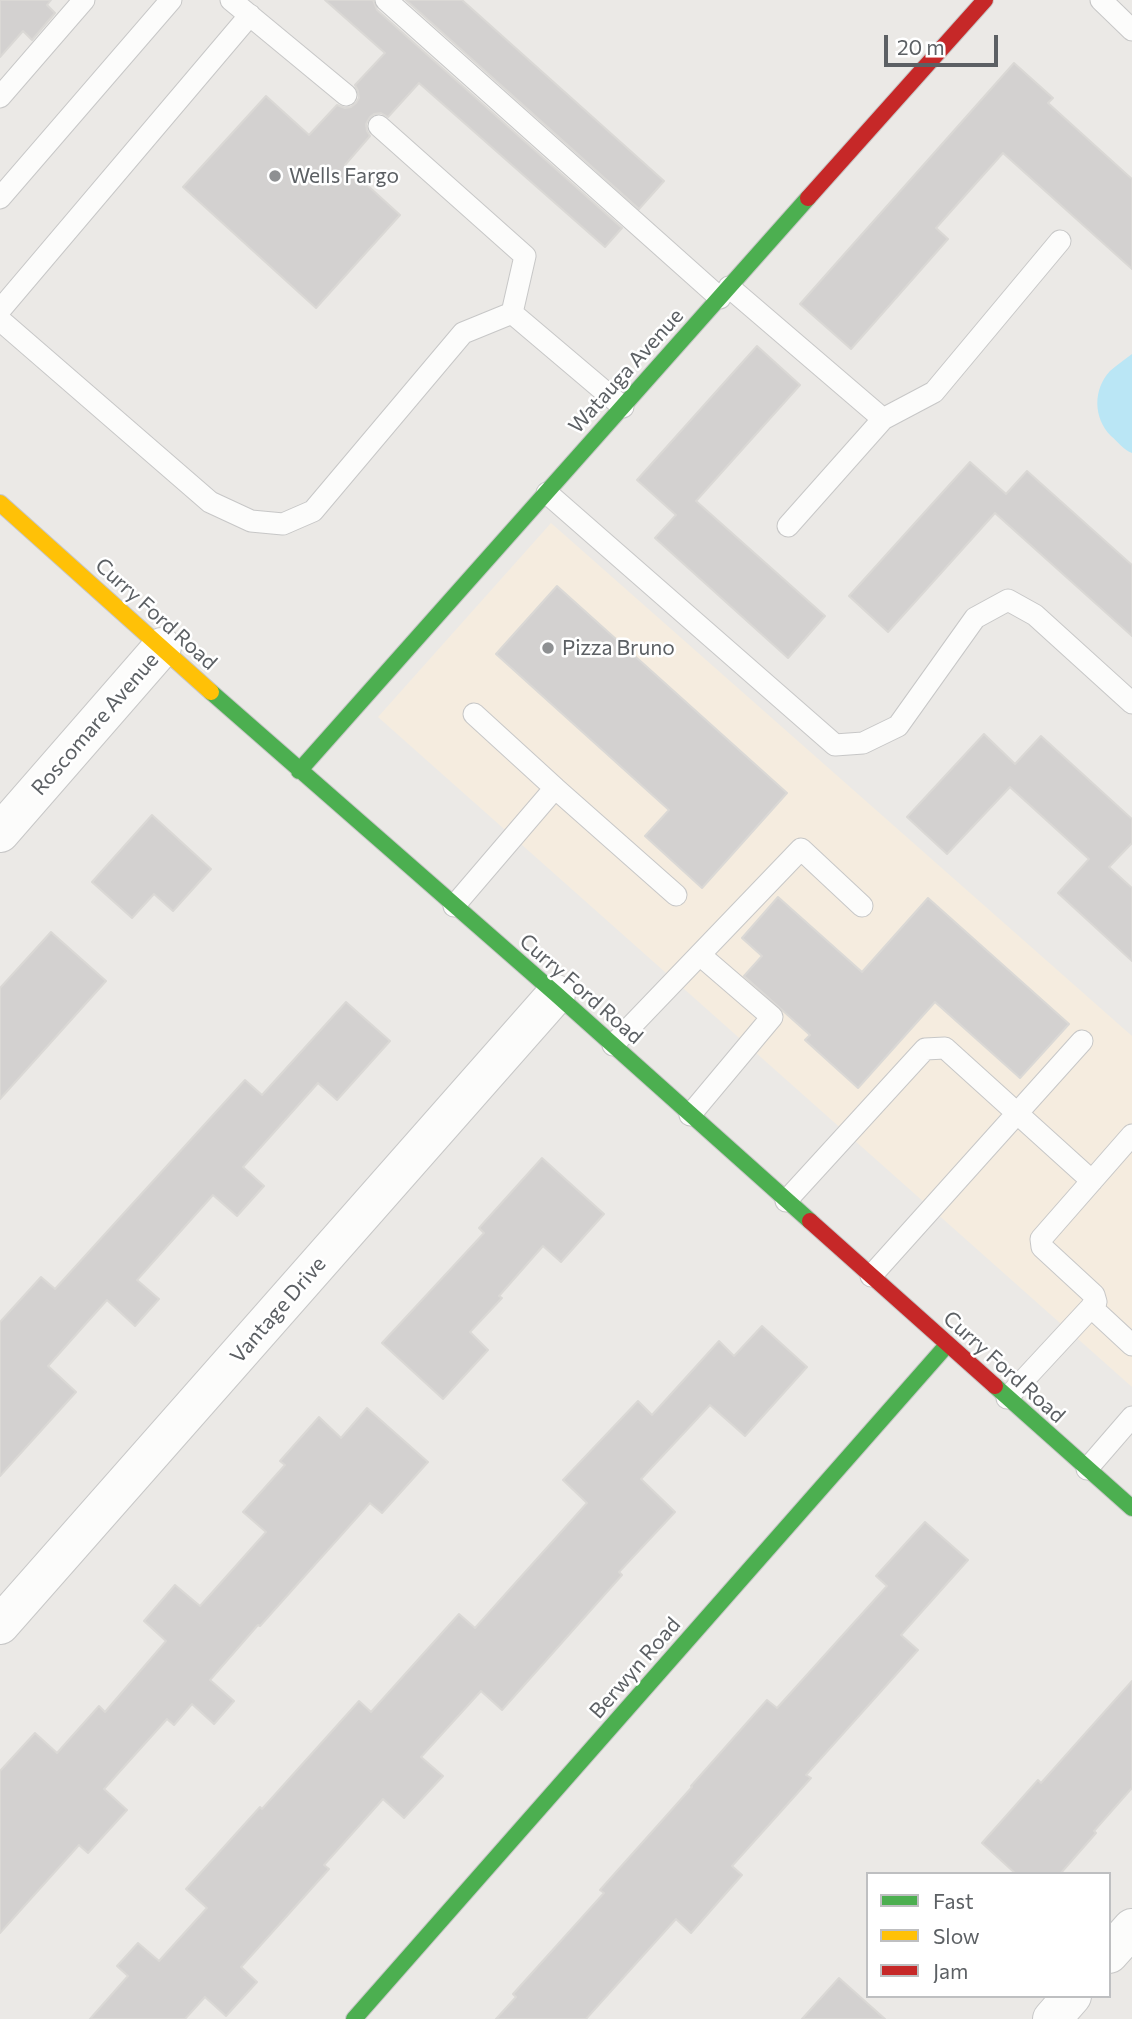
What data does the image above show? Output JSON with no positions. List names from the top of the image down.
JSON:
{
  "streets": {
    "street": [
      "Watauga Avenue",
      "Curry Ford Road",
      "Roscomare Avenue",
      "Vantage Drive",
      "Berwyn Road"
    ]
  },
  "crossings": [
    ["Watauga Avenue", "Curry Ford Road"],
    ["Curry Ford Road", "Roscomare Avenue"],
    ["Curry Ford Road", "Vantage Drive"],
    ["Curry Ford Road", "Berwyn Road"]
  ],
  "places": ["Wells Fargo", "Pizza Bruno"],
  "legend": ["Fast", "Slow", "Jam"],
  "scale_bar": "20 m"
}
